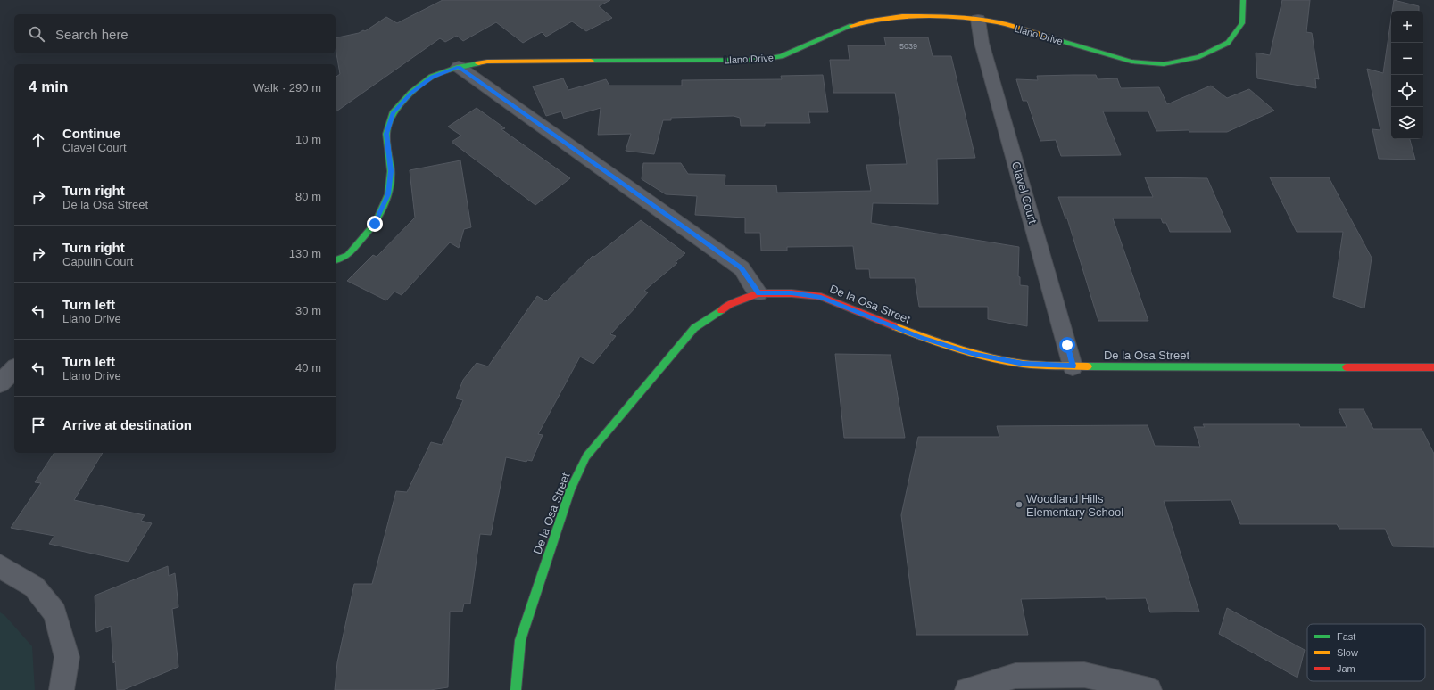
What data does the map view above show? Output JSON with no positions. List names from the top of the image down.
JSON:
{
  "streets": {
    "street": ["Llano Drive", "Clavel Court", "De la Osa Street"]
  },
  "crossings": [
    ["Llano Drive", "Clavel Court"],
    ["Clavel Court", "De la Osa Street"]
  ],
  "places": ["Woodland Hills Elementary School"],
  "house_numbers": ["5039"],
  "legend": ["Fast", "Slow", "Jam"],
  "page": {
    "map_buttons": ["+", "−"],
    "search": "Search here",
    "heading": ["4 min", "Walk · 290 m"],
    "list": [
      ["Continue", "Clavel Court", "10 m"],
      ["Turn right", "De la Osa Street", "80 m"],
      ["Turn right", "Capulin Court", "130 m"],
      ["Turn left", "Llano Drive", "30 m"],
      ["Turn left", "Llano Drive", "40 m"],
      "Arrive at destination"
    ]
  }
}
